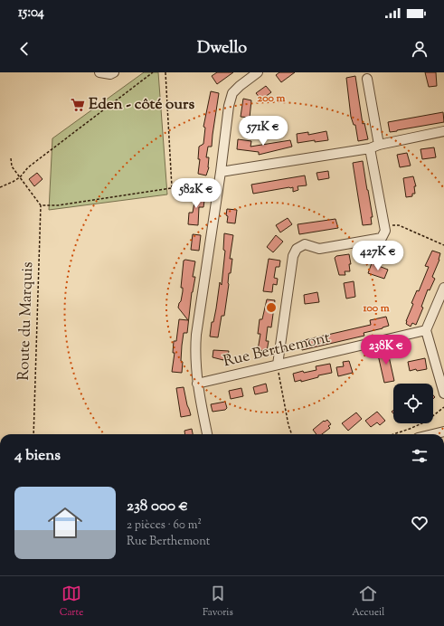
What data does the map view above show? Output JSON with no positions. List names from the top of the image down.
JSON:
{
  "streets": {
    "street": ["Rue Berthemont"],
    "path": ["Route du Marquis"]
  },
  "places": {
    "supermarket": ["Eden - côté ours"]
  },
  "page": {
    "status": "15:04",
    "header": "Dwello",
    "price": [
      "571K €",
      "582K €",
      "427K €",
      "238K €"
    ],
    "heading": "4 biens",
    "list": [
      {
        "name": "238 000 €",
        "note": "2 pièces · 60 m² · Rue Berthemont"
      }
    ],
    "tabs": ["Carte", "Favoris", "Accueil"]
  },
  "rings": ["200 m", "100 m"]
}
